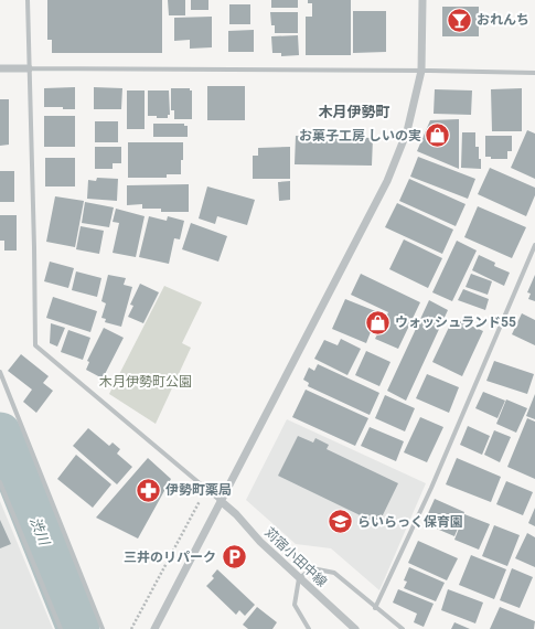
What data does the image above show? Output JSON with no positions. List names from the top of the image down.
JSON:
{
  "streets": {
    "street": ["苅宿小田中線"]
  },
  "districts": ["木月伊勢町"],
  "water": ["渋川"],
  "parks": ["木月伊勢町公園"],
  "places": {
    "bar": ["おれんち"],
    "shop": ["お菓子工房 しいの実", "ウォッシュランド55"],
    "pharmacy": ["伊勢町薬局"],
    "school or university": ["らいらっく保育園"],
    "parking": ["三井のリパーク"]
  }
}
